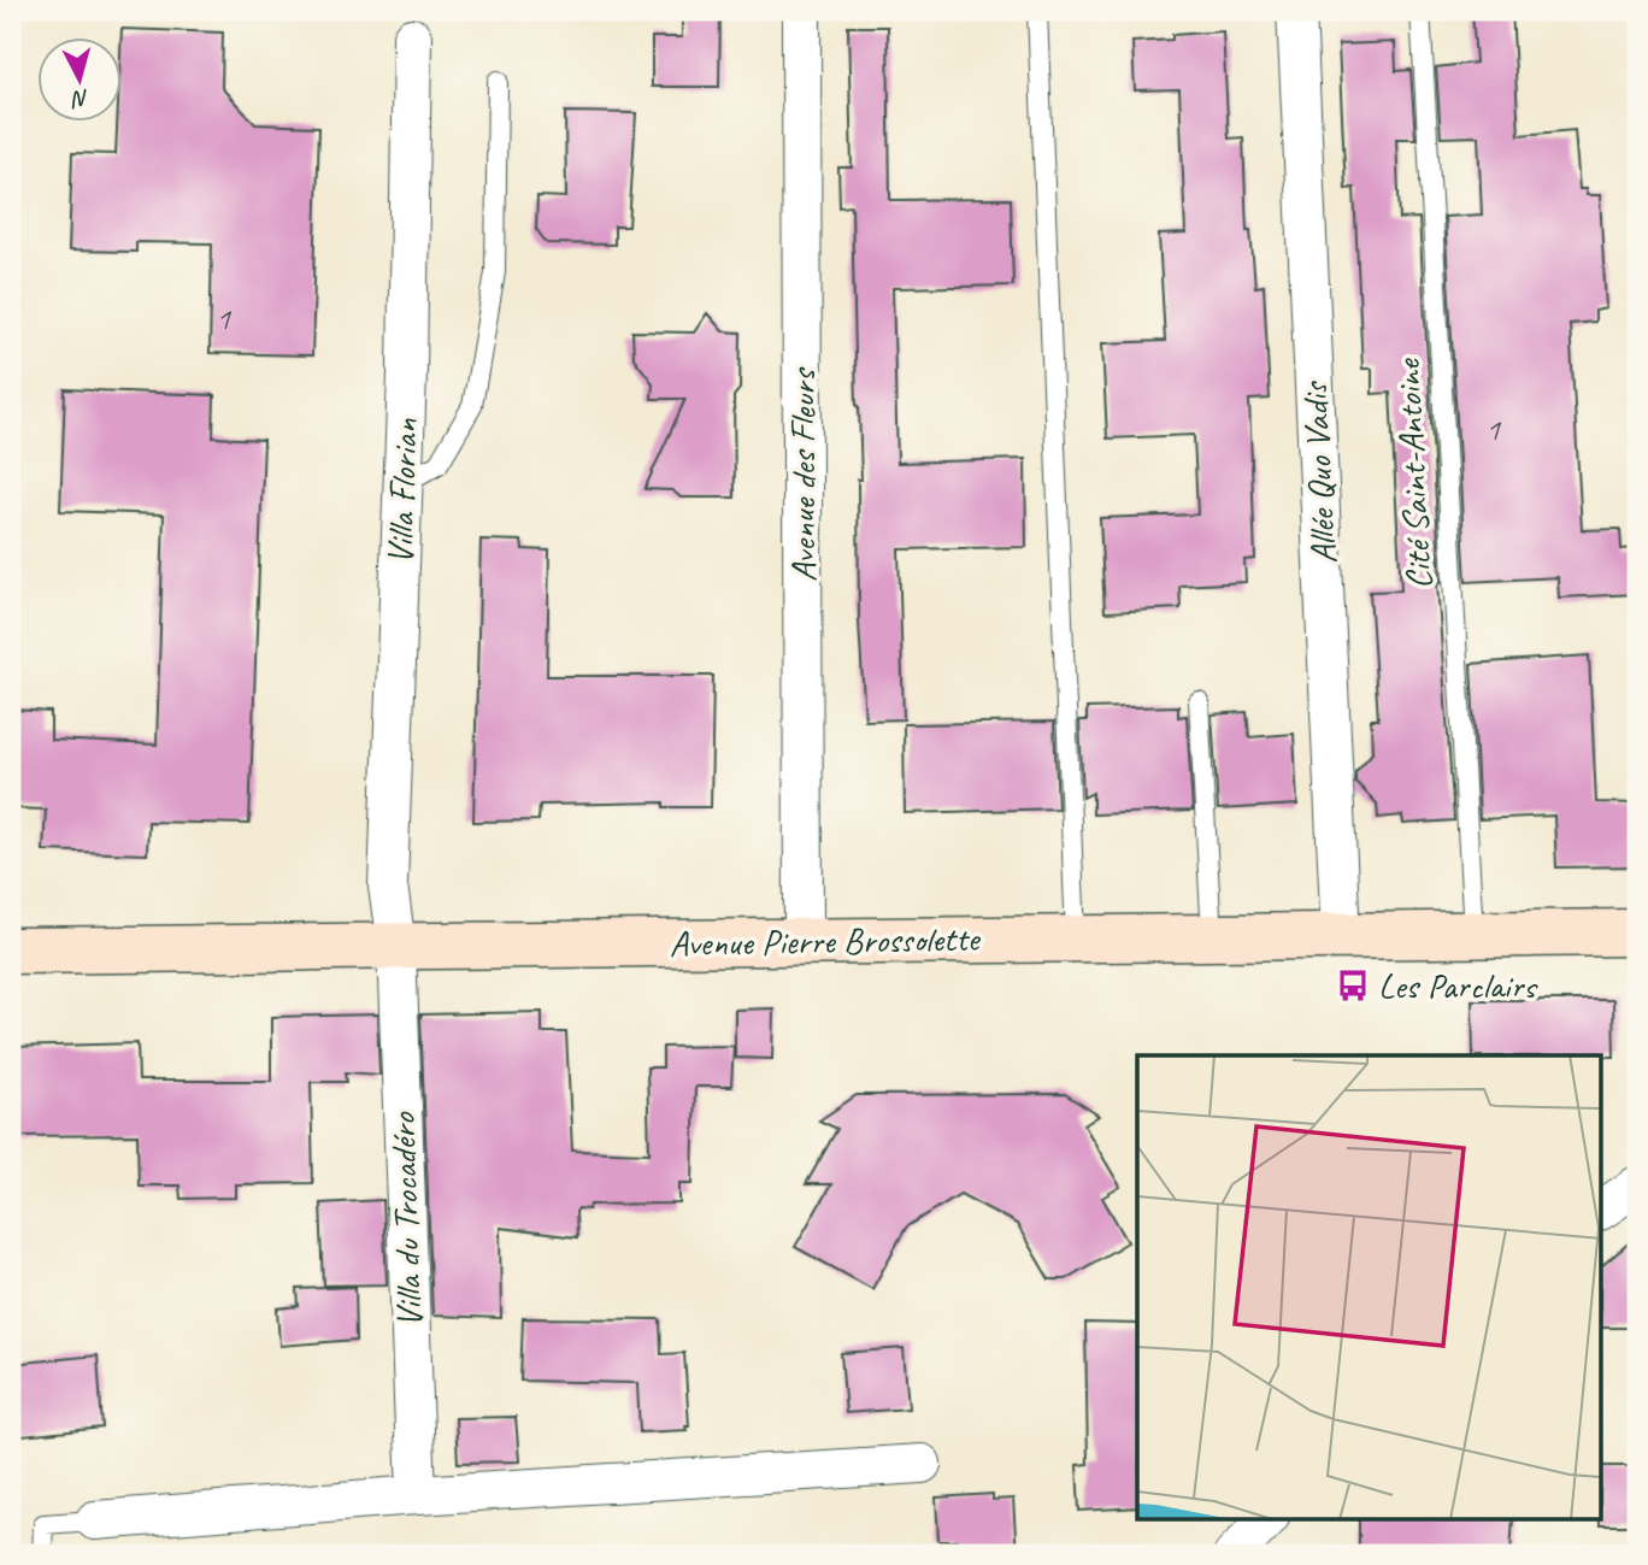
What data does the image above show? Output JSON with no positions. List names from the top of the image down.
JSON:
{
  "streets": {
    "main road": ["Avenue Pierre Brossolette"],
    "street": [
      "Allée Quo Vadis",
      "Avenue des Fleurs",
      "Villa Florian",
      "Villa du Trocadéro"
    ],
    "lane": ["Cité Saint-Antoine"]
  },
  "crossings": [
    ["Allée Quo Vadis", "Avenue Pierre Brossolette"],
    ["Cité Saint-Antoine", "Avenue Pierre Brossolette"],
    ["Avenue des Fleurs", "Avenue Pierre Brossolette"],
    ["Villa Florian", "Avenue Pierre Brossolette"],
    ["Villa Florian", "Villa du Trocadéro"],
    ["Avenue Pierre Brossolette", "Villa du Trocadéro"]
  ],
  "places": {
    "bus stop": ["Les Parclairs"]
  },
  "house_numbers": ["1", "1"],
  "north": "bottom"
}
